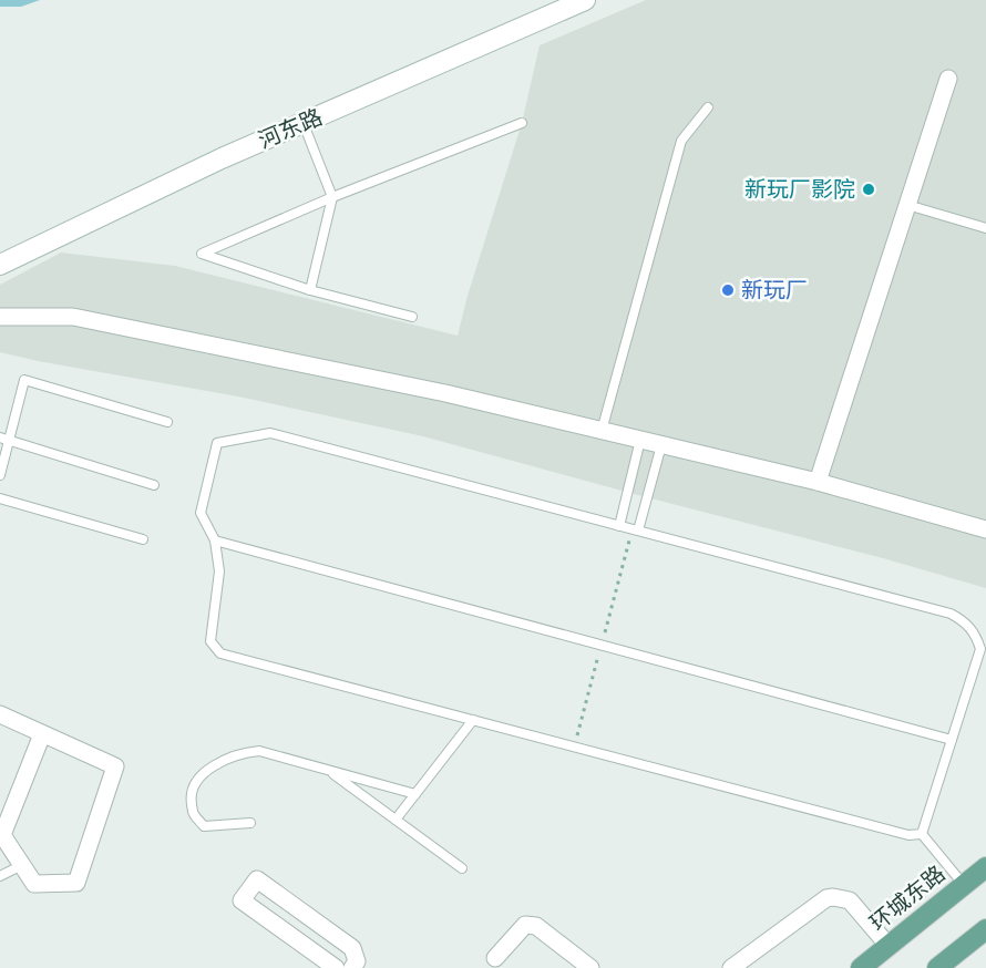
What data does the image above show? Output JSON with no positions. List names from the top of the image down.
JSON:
{
  "streets": {
    "main road": ["河东路", "环城东路"]
  },
  "places": ["新玩厂影院", "新玩厂"]
}
